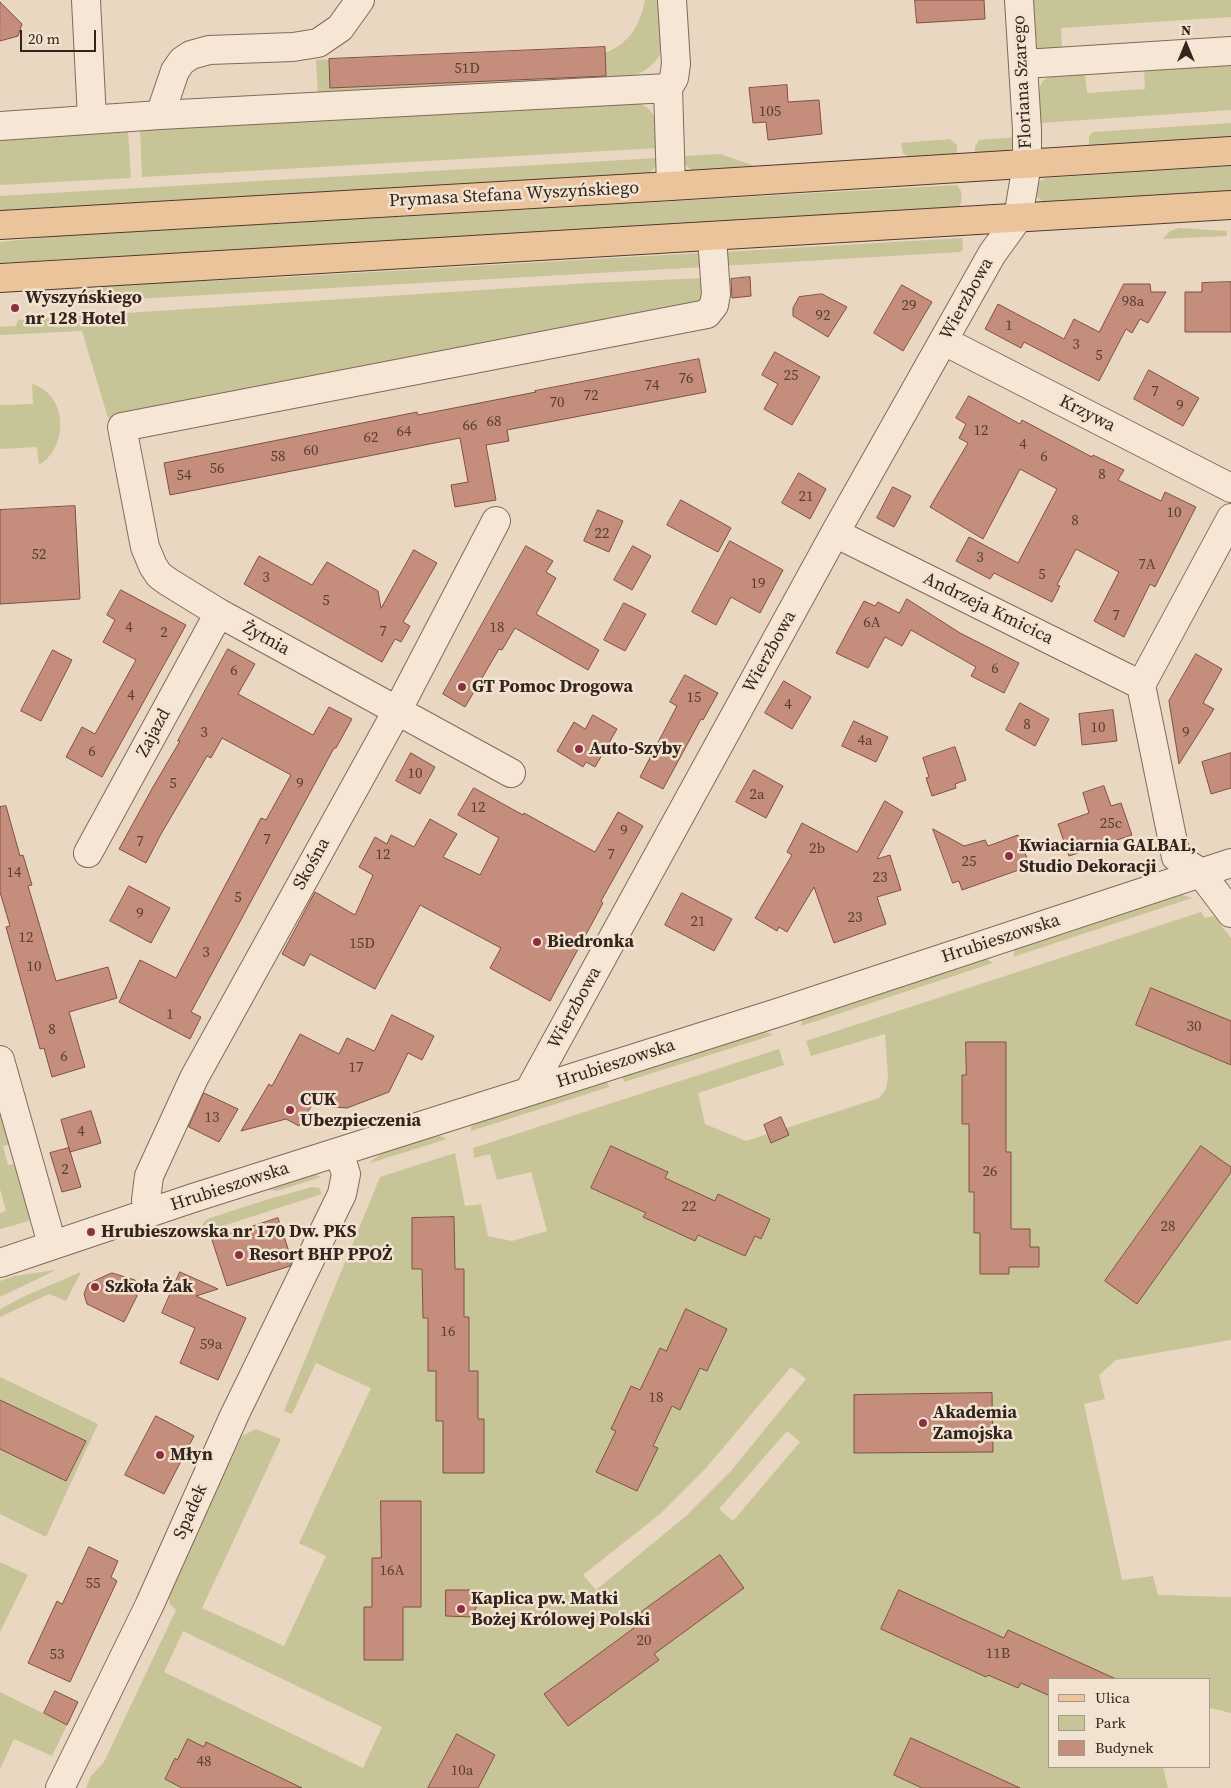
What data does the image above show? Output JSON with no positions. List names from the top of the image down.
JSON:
{
  "streets": {
    "main road": ["Prymasa Stefana Wyszyńskiego"],
    "street": [
      "Floriana Szarego",
      "Wierzbowa",
      "Krzywa",
      "Andrzeja Kmicica",
      "Żytnia",
      "Zajazd",
      "Skośna",
      "Hrubieszowska",
      "Spadek"
    ]
  },
  "crossings": [
    ["Floriana Szarego", "Prymasa Stefana Wyszyńskiego"],
    ["Wierzbowa", "Krzywa"],
    ["Wierzbowa", "Andrzeja Kmicica"],
    ["Wierzbowa", "Hrubieszowska"],
    ["Żytnia", "Zajazd"],
    ["Żytnia", "Skośna"],
    ["Skośna", "Hrubieszowska"],
    ["Hrubieszowska", "Spadek"]
  ],
  "places": [
    "Wyszyńskiego nr 128 Hotel",
    "GT Pomoc Drogowa",
    "Auto-Szyby",
    "Kwiaciarnia GALBAL, Studio Dekoracji",
    "Biedronka",
    "CUK Ubezpieczenia",
    "Hrubieszowska nr 170 Dw. PKS",
    "Resort BHP PPOŻ",
    "Szkoła Żak",
    "Akademia Zamojska",
    "Młyn",
    "Kaplica pw. Matki Bożej Królowej Polski"
  ],
  "house_numbers": [
    "51D",
    "105",
    "98a",
    "29",
    "92",
    "1",
    "3",
    "5",
    "25",
    "76",
    "74",
    "7",
    "72",
    "70",
    "9",
    "68",
    "66",
    "12",
    "64",
    "62",
    "4",
    "60",
    "58",
    "6",
    "56",
    "8",
    "54",
    "21",
    "10",
    "8",
    "22",
    "52",
    "3",
    "7A",
    "5",
    "3",
    "19",
    "5",
    "7",
    "6A",
    "4",
    "18",
    "7",
    "2",
    "6",
    "6",
    "4",
    "15",
    "4",
    "8",
    "10",
    "3",
    "9",
    "4a",
    "6",
    "10",
    "5",
    "9",
    "2a",
    "12",
    "25c",
    "9",
    "7",
    "7",
    "2b",
    "12",
    "7",
    "25",
    "14",
    "23",
    "5",
    "9",
    "23",
    "21",
    "12",
    "15D",
    "3",
    "10",
    "1",
    "30",
    "8",
    "6",
    "17",
    "13",
    "4",
    "2",
    "26",
    "22",
    "28",
    "16",
    "59a",
    "18",
    "16A",
    "55",
    "20",
    "11B",
    "53",
    "48",
    "10a"
  ],
  "legend": ["Ulica", "Park", "Budynek"],
  "scale_bar": "20 m",
  "north": "top"
}
